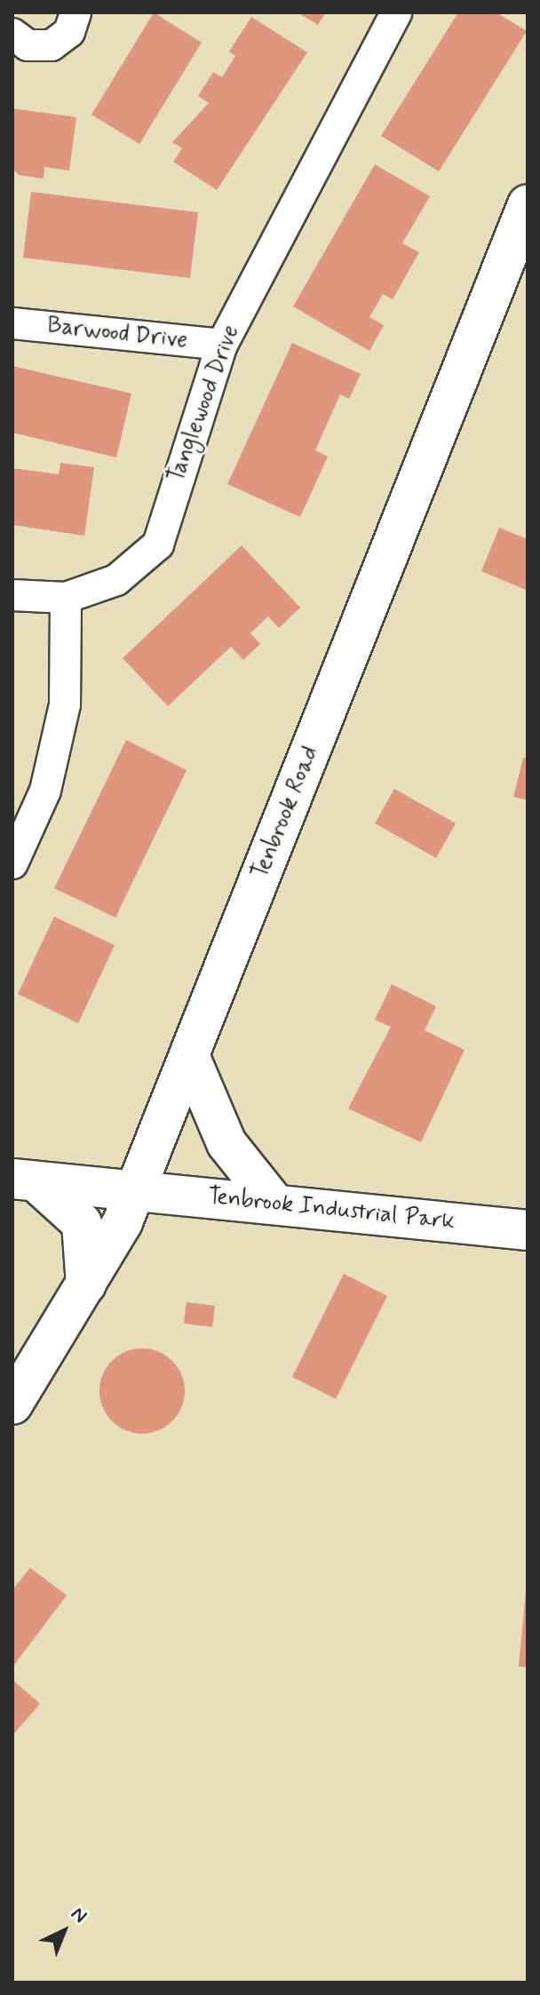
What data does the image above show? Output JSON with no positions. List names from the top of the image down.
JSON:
{
  "streets": {
    "street": [
      "Barwood Drive",
      "Tanglewood Drive",
      "Tenbrook Road",
      "Tenbrook Industrial Park"
    ]
  },
  "crossings": [
    ["Barwood Drive", "Tanglewood Drive"],
    ["Tenbrook Road", "Tenbrook Industrial Park"]
  ],
  "north": "top right"
}
